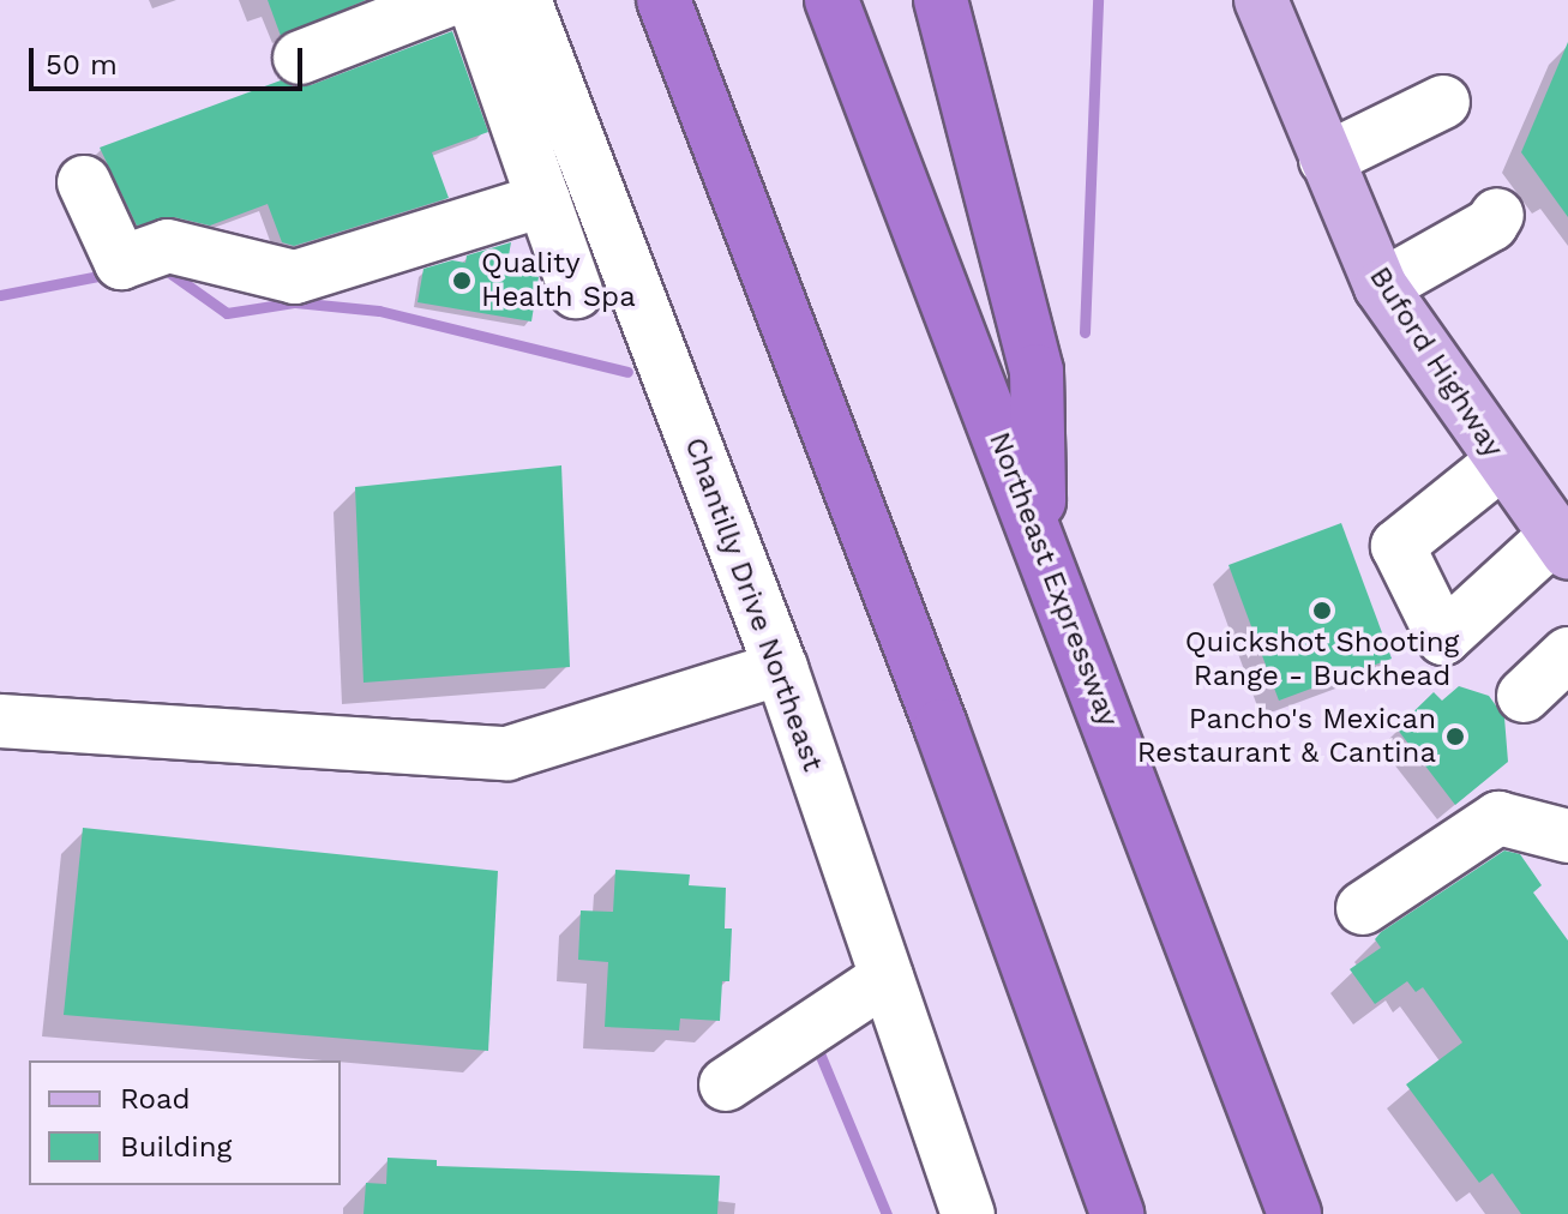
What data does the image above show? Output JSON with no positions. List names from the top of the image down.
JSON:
{
  "streets": {
    "highway": ["Northeast Expressway"],
    "main road": ["Buford Highway"],
    "street": ["Chantilly Drive Northeast"]
  },
  "places": ["Quality Health Spa", "Quickshot Shooting Range - Buckhead", "Pancho's Mexican Restaurant & Cantina"],
  "legend": ["Road", "Building"],
  "scale_bar": "50 m"
}
